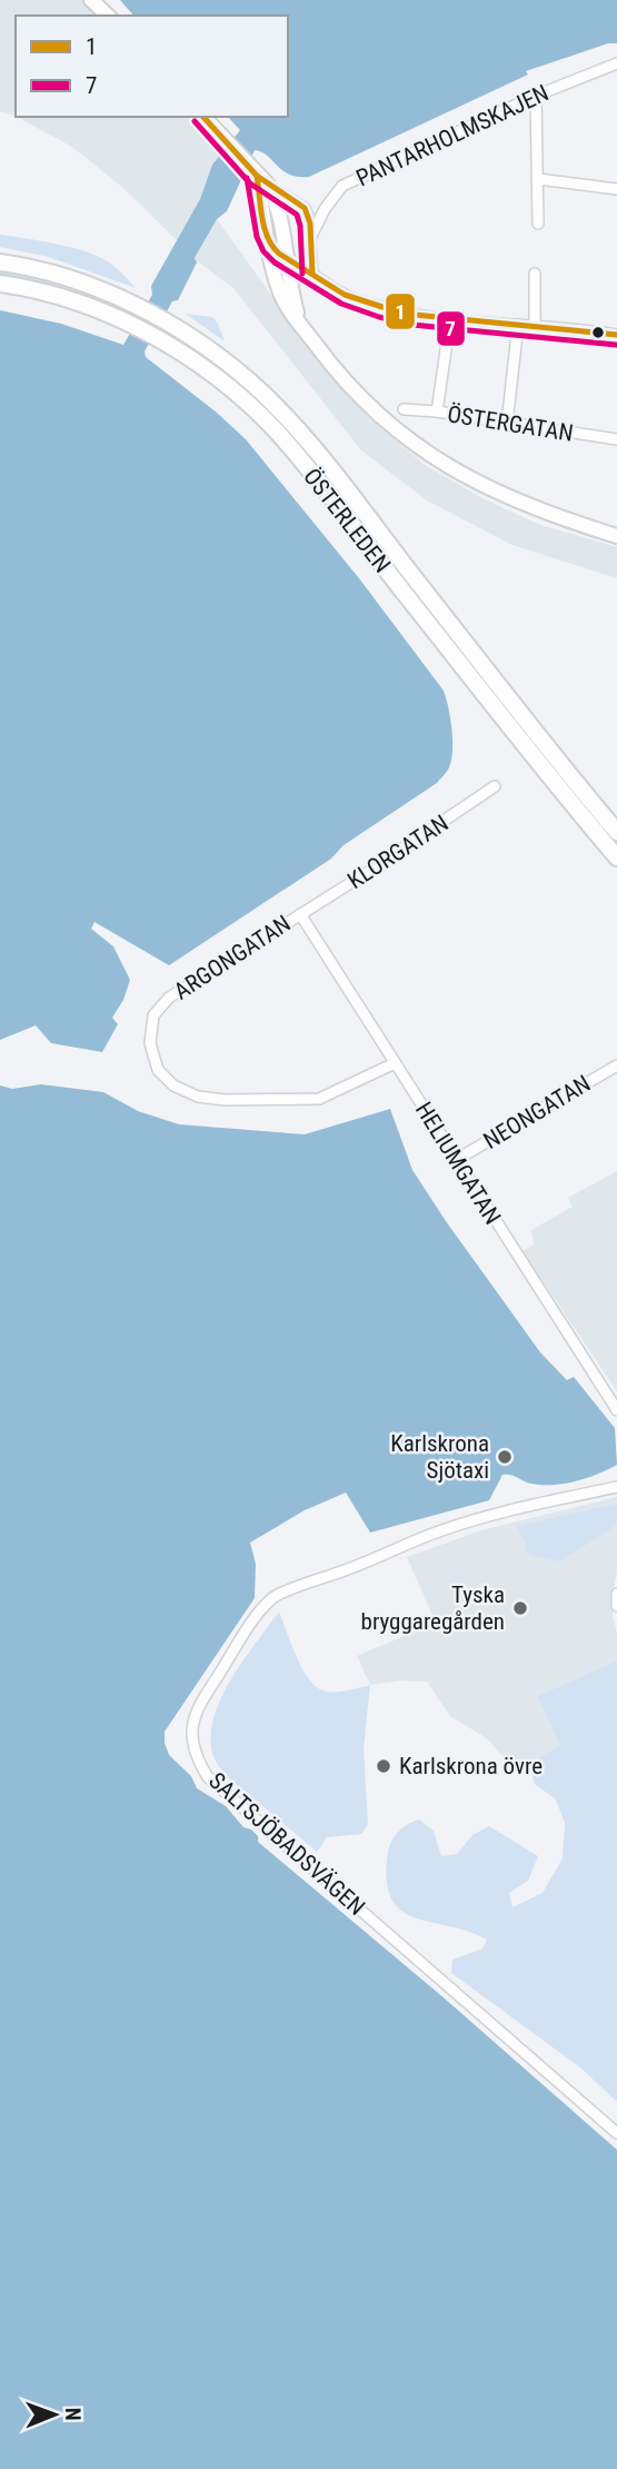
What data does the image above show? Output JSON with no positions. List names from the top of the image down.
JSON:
{
  "streets": {
    "main road": ["ÖSTERLEDEN"],
    "street": [
      "PANTARHOLMSKAJEN",
      "ÖSTERGATAN",
      "KLORGATAN",
      "ARGONGATAN",
      "NEONGATAN",
      "HELIUMGATAN",
      "SALTSJÖBADSVÄGEN"
    ]
  },
  "crossings": [
    ["KLORGATAN", "ARGONGATAN"],
    ["KLORGATAN", "HELIUMGATAN"],
    ["ARGONGATAN", "HELIUMGATAN"],
    ["NEONGATAN", "HELIUMGATAN"]
  ],
  "places": ["Karlskrona Sjötaxi", "Tyska bryggaregården", "Karlskrona övre"],
  "lines": ["transit line 1", "transit line 7"],
  "legend": ["1", "7"],
  "north": "right"
}
